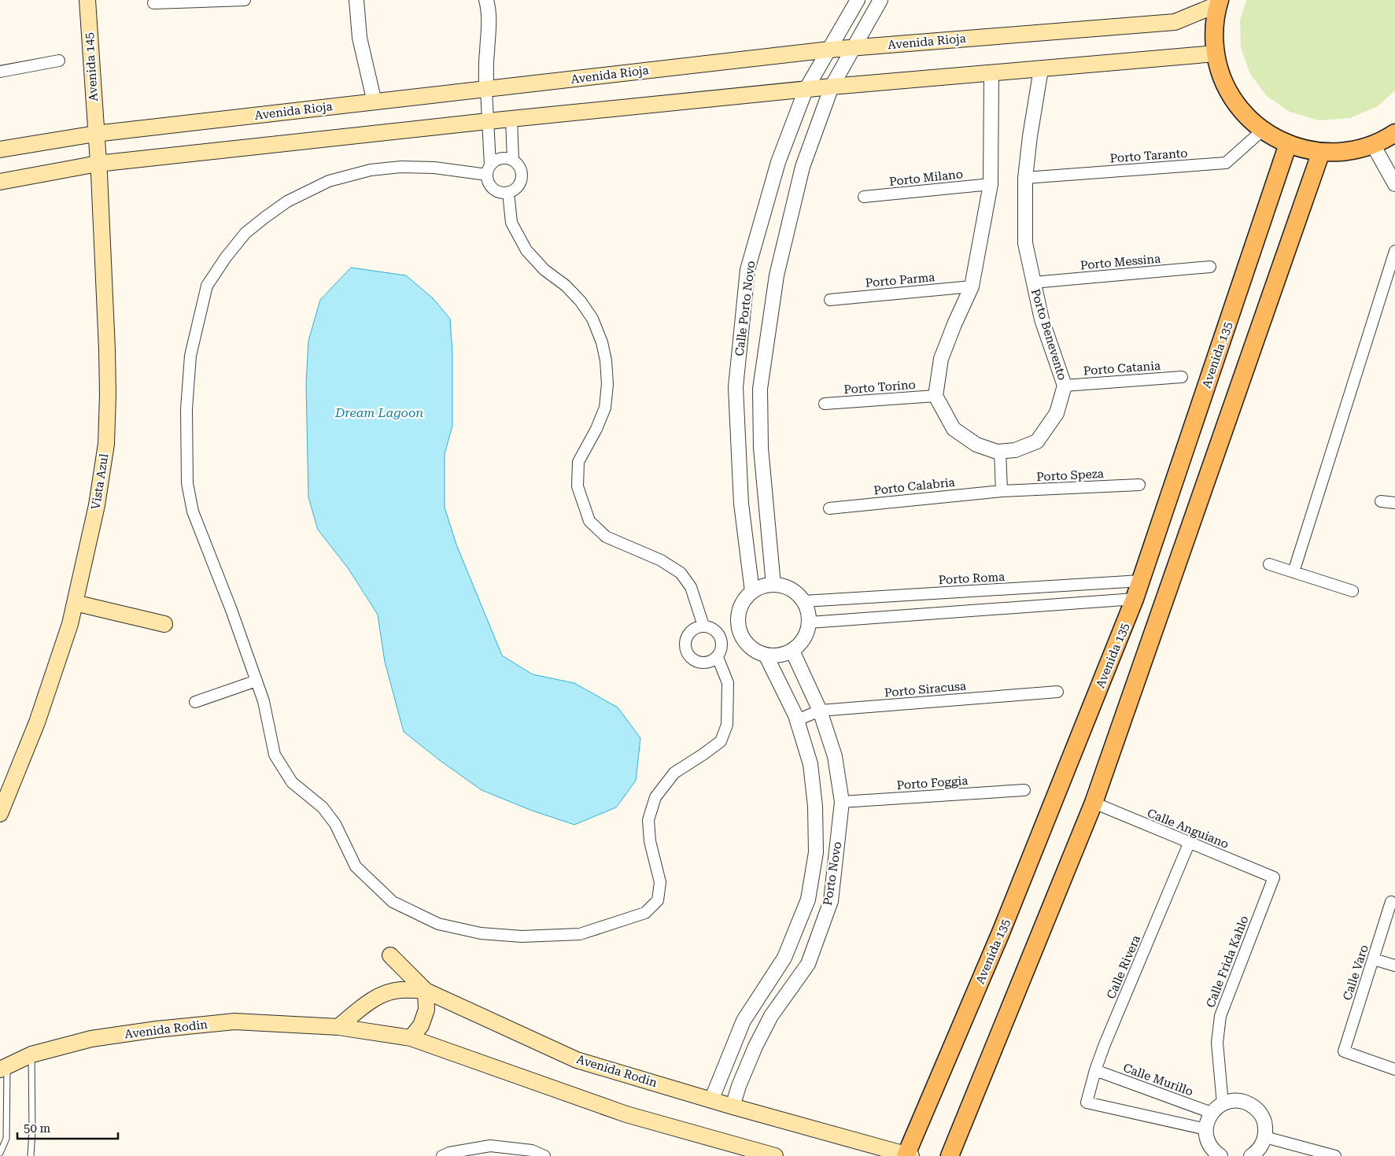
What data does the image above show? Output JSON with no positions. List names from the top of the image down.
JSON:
{
  "streets": {
    "main road": [
      "Avenida Rioja",
      "Avenida 145",
      "Avenida 135",
      "Vista Azul",
      "Avenida Rodin"
    ],
    "street": [
      "Porto Taranto",
      "Porto Milano",
      "Porto Messina",
      "Porto Parma",
      "Calle Porto Novo",
      "Porto Benevento",
      "Porto Catania",
      "Porto Torino",
      "Porto Speza",
      "Porto Calabria",
      "Porto Roma",
      "Porto Siracusa",
      "Porto Foggia",
      "Calle Anguiano",
      "Porto Novo",
      "Calle Frida Kahlo",
      "Calle Rivera",
      "Calle Varo",
      "Calle Murillo"
    ]
  },
  "crossings": [
    ["Avenida Rioja", "Avenida 145"],
    ["Avenida Rioja", "Calle Porto Novo"],
    ["Avenida Rioja", "Vista Azul"],
    ["Avenida 145", "Vista Azul"],
    ["Porto Taranto", "Porto Benevento"],
    ["Porto Messina", "Porto Benevento"],
    ["Calle Porto Novo", "Porto Roma"],
    ["Calle Porto Novo", "Porto Novo"],
    ["Porto Benevento", "Porto Catania"],
    ["Porto Benevento", "Porto Torino"],
    ["Avenida 135", "Porto Roma"],
    ["Avenida 135", "Avenida Rodin"],
    ["Porto Speza", "Porto Calabria"],
    ["Porto Roma", "Porto Novo"],
    ["Porto Siracusa", "Porto Novo"],
    ["Porto Foggia", "Porto Novo"],
    ["Calle Anguiano", "Calle Frida Kahlo"],
    ["Calle Anguiano", "Calle Rivera"],
    ["Porto Novo", "Avenida Rodin"],
    ["Calle Rivera", "Calle Murillo"]
  ],
  "water": ["Dream Lagoon"],
  "scale_bar": "50 m"
}
